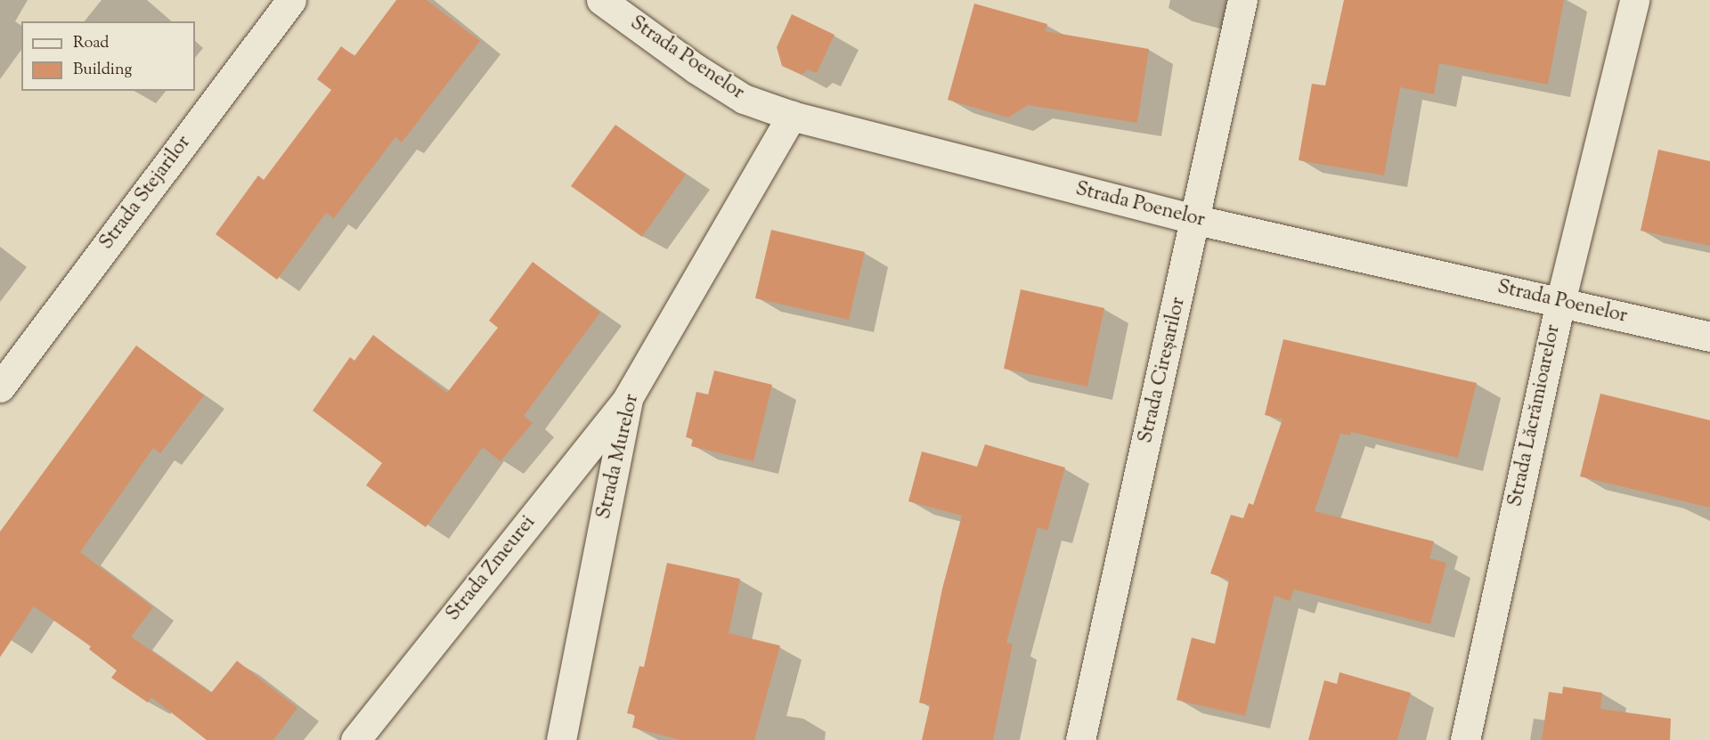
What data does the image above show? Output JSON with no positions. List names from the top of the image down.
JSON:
{
  "streets": {
    "street": [
      "Strada Poenelor",
      "Strada Stejarilor",
      "Strada Cireșarilor",
      "Strada Lăcrămioarelor",
      "Strada Murelor",
      "Strada Zmeurei"
    ]
  },
  "crossings": [
    ["Strada Poenelor", "Strada Cireșarilor"],
    ["Strada Poenelor", "Strada Lăcrămioarelor"],
    ["Strada Poenelor", "Strada Murelor"],
    ["Strada Murelor", "Strada Zmeurei"]
  ],
  "legend": ["Road", "Building"]
}
